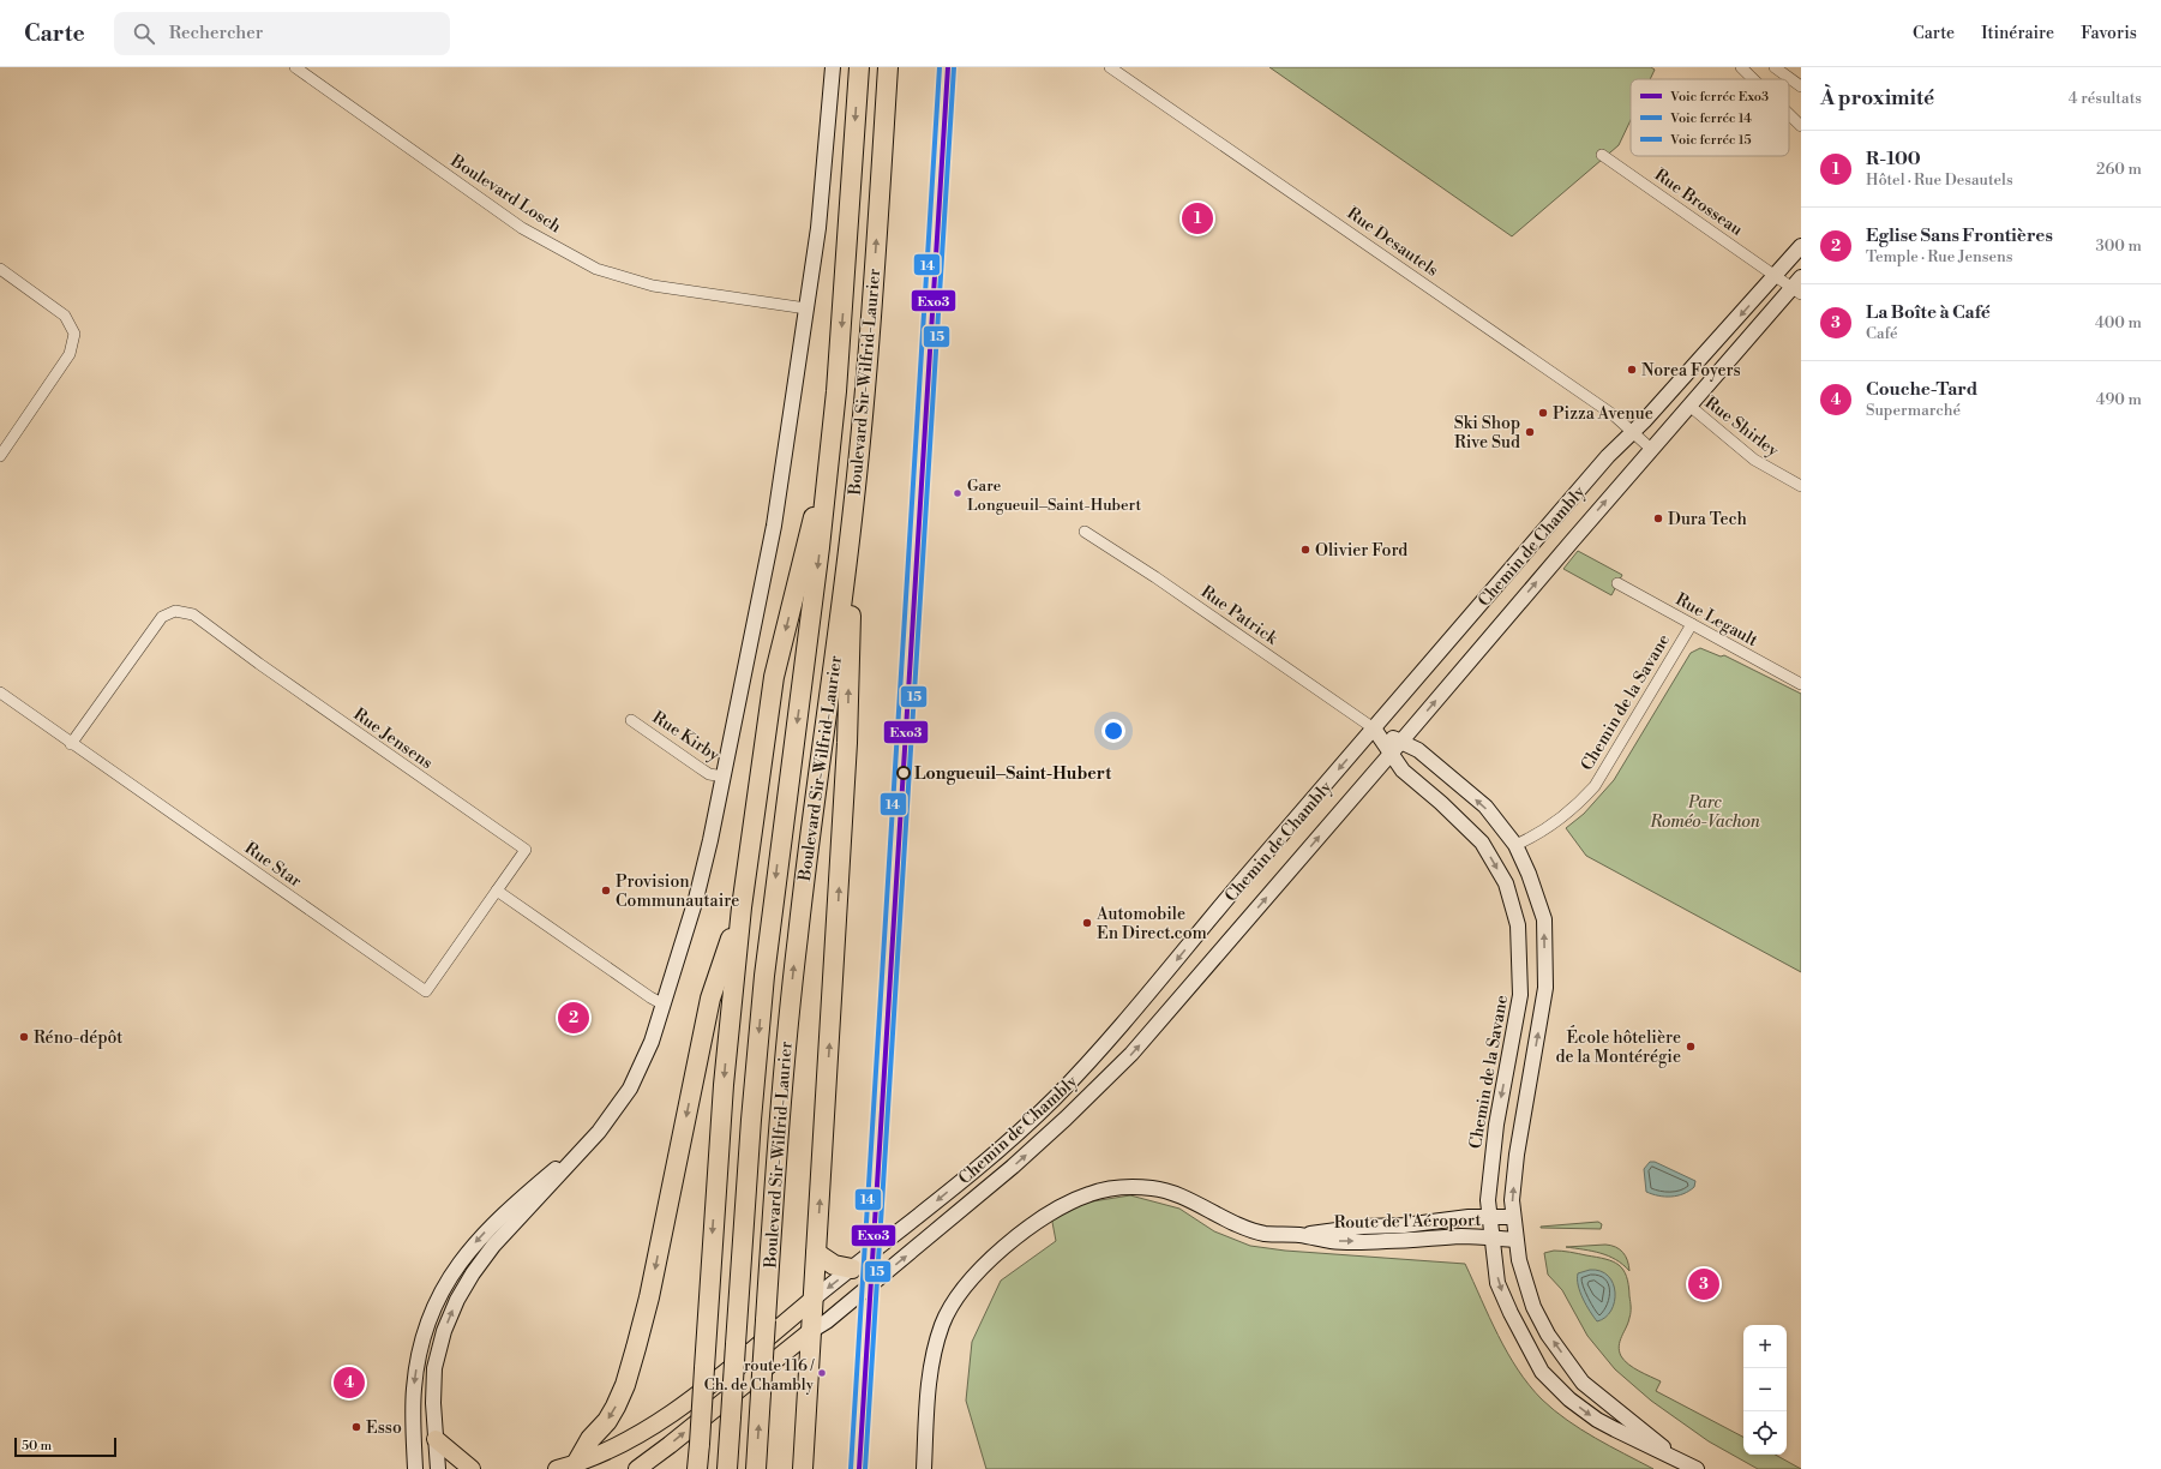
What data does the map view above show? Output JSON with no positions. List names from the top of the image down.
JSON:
{
  "streets": {
    "highway": ["Boulevard Sir-Wilfrid-Laurier"],
    "main road": ["Chemin de Chambly"],
    "street": [
      "Boulevard Losch",
      "Rue Brosseau",
      "Rue Desautels",
      "Rue Shirley",
      "Rue Patrick",
      "Rue Legault",
      "Chemin de la Savane",
      "Rue Kirby",
      "Rue Jensens",
      "Rue Star",
      "Route de l'Aéroport"
    ]
  },
  "crossings": [
    ["Rue Brosseau", "Chemin de Chambly"],
    ["Rue Desautels", "Chemin de Chambly"],
    ["Rue Shirley", "Chemin de Chambly"],
    ["Chemin de Chambly", "Rue Patrick"],
    ["Chemin de Chambly", "Chemin de la Savane"],
    ["Rue Patrick", "Chemin de la Savane"],
    ["Rue Legault", "Chemin de la Savane"],
    ["Chemin de la Savane", "Route de l'Aéroport"],
    ["Rue Jensens", "Rue Star"]
  ],
  "parks": ["Parc Roméo-Vachon"],
  "places": [
    "Norea Foyers",
    "Pizza Avenue",
    "Ski Shop Rive Sud",
    "Gare Longueuil–Saint-Hubert",
    "Dura Tech",
    "Olivier Ford",
    "Longueuil–Saint-Hubert",
    "Provision Communautaire",
    "Automobile En Direct.com",
    "Réno-dépôt",
    "École hôtelière de la Montérégie",
    "route 116 / Ch. de Chambly",
    "Esso"
  ],
  "lines": ["rail line Exo3", "rail line 14", "rail line 15"],
  "legend": ["Voie ferrée Exo3", "Voie ferrée 14", "Voie ferrée 15"],
  "scale_bar": "50 m",
  "page": {
    "header": "Carte",
    "search": "Rechercher",
    "nav": ["Carte", "Itinéraire", "Favoris"],
    "heading": ["À proximité", "4 résultats"],
    "list": [
      {
        "mark": "1",
        "name": "R-100",
        "note": "Hôtel · Rue Desautels",
        "value": "260 m"
      },
      {
        "mark": "2",
        "name": "Eglise Sans Frontières",
        "note": "Temple · Rue Jensens",
        "value": "300 m"
      },
      {
        "mark": "3",
        "name": "La Boîte à Café",
        "note": "Café",
        "value": "400 m"
      },
      {
        "mark": "4",
        "name": "Couche-Tard",
        "note": "Supermarché",
        "value": "490 m"
      }
    ],
    "pins": [
      "1",
      "2",
      "3",
      "4"
    ],
    "map_buttons": ["+", "−"],
    "scale": "50 m"
  }
}
